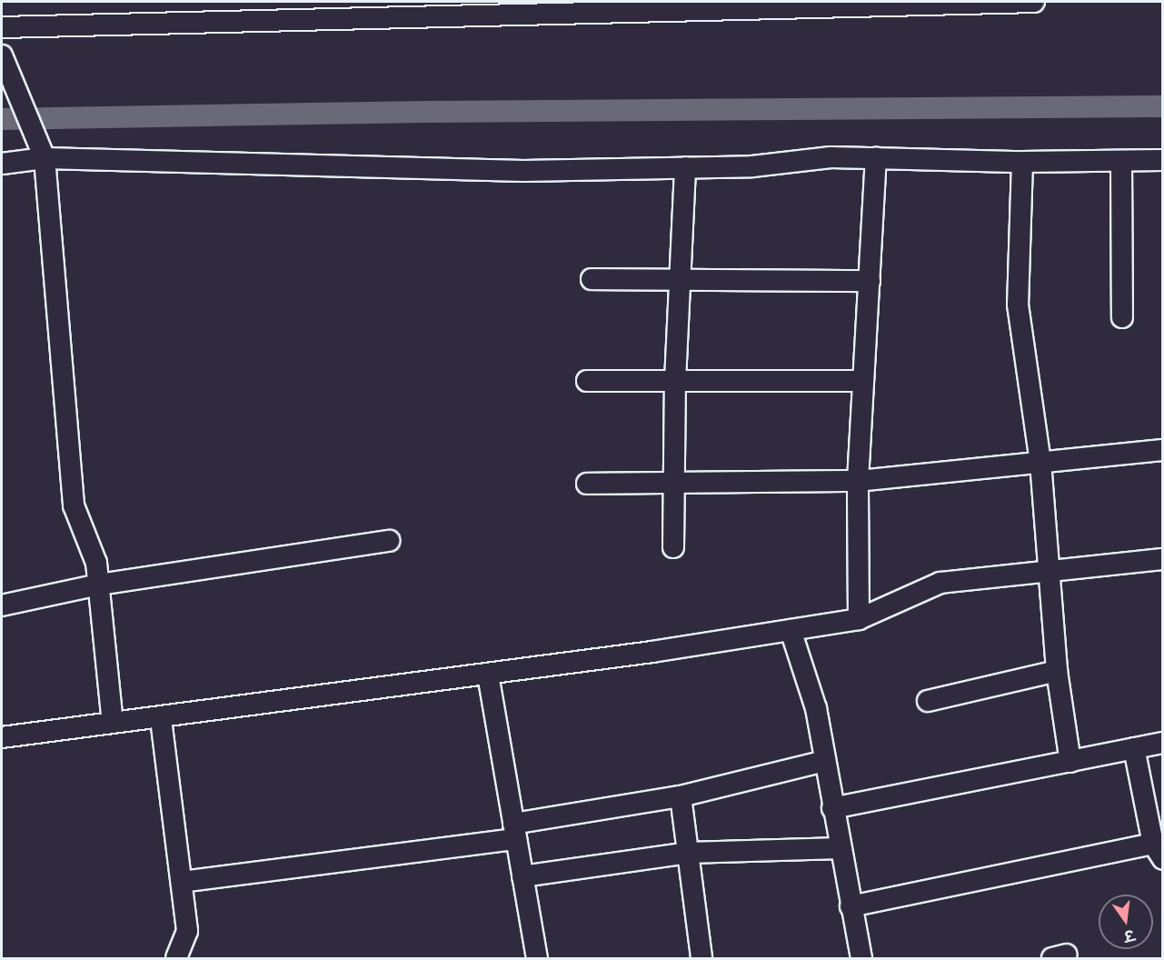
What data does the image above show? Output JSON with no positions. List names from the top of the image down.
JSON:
{
  "north": "bottom"
}
